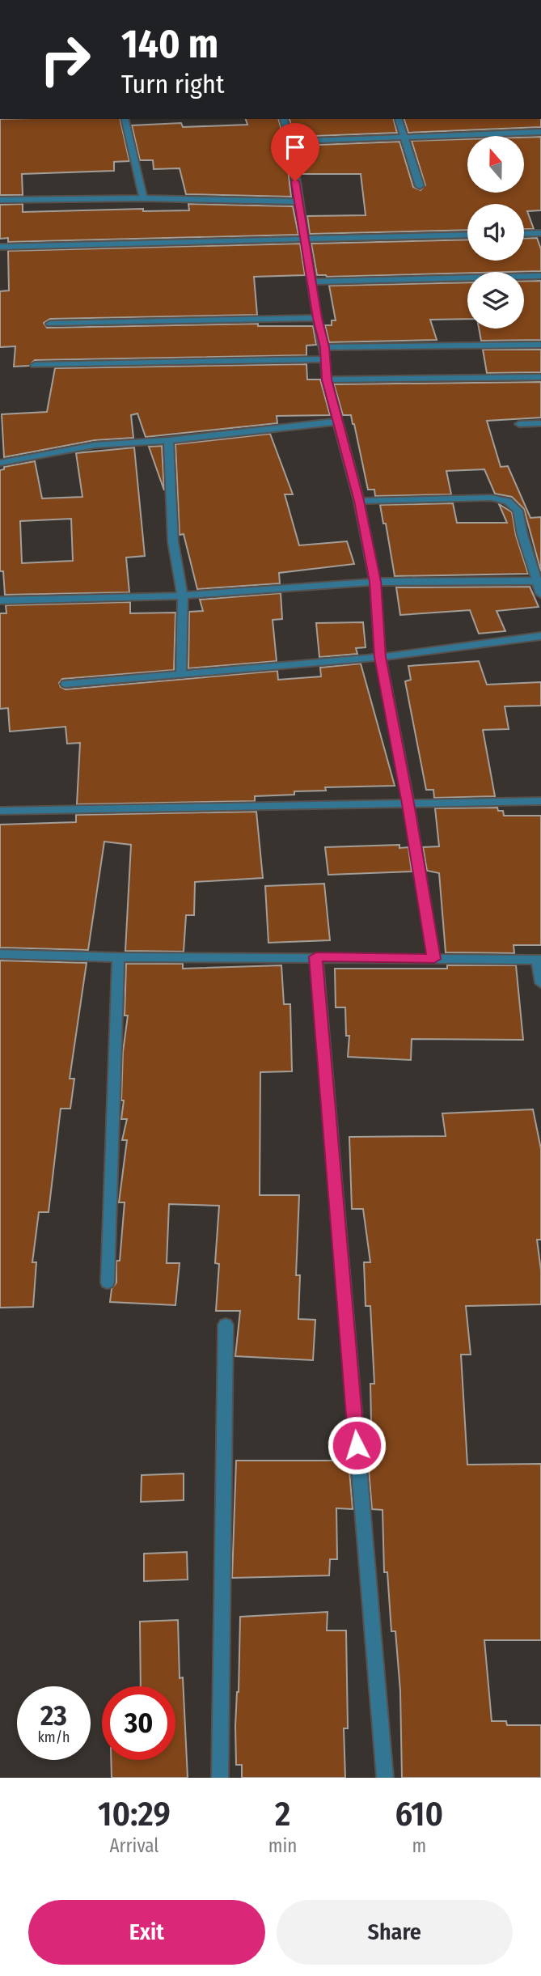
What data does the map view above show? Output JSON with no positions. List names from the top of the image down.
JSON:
{
  "north": "top",
  "page": {
    "turn": ["140 m", "Turn right"],
    "speed": "23 km/h",
    "limit": "30",
    "eta": [
      "10:29",
      "Arrival",
      "2",
      "min",
      "610",
      "m"
    ],
    "buttons": ["Exit", "Share"]
  }
}
